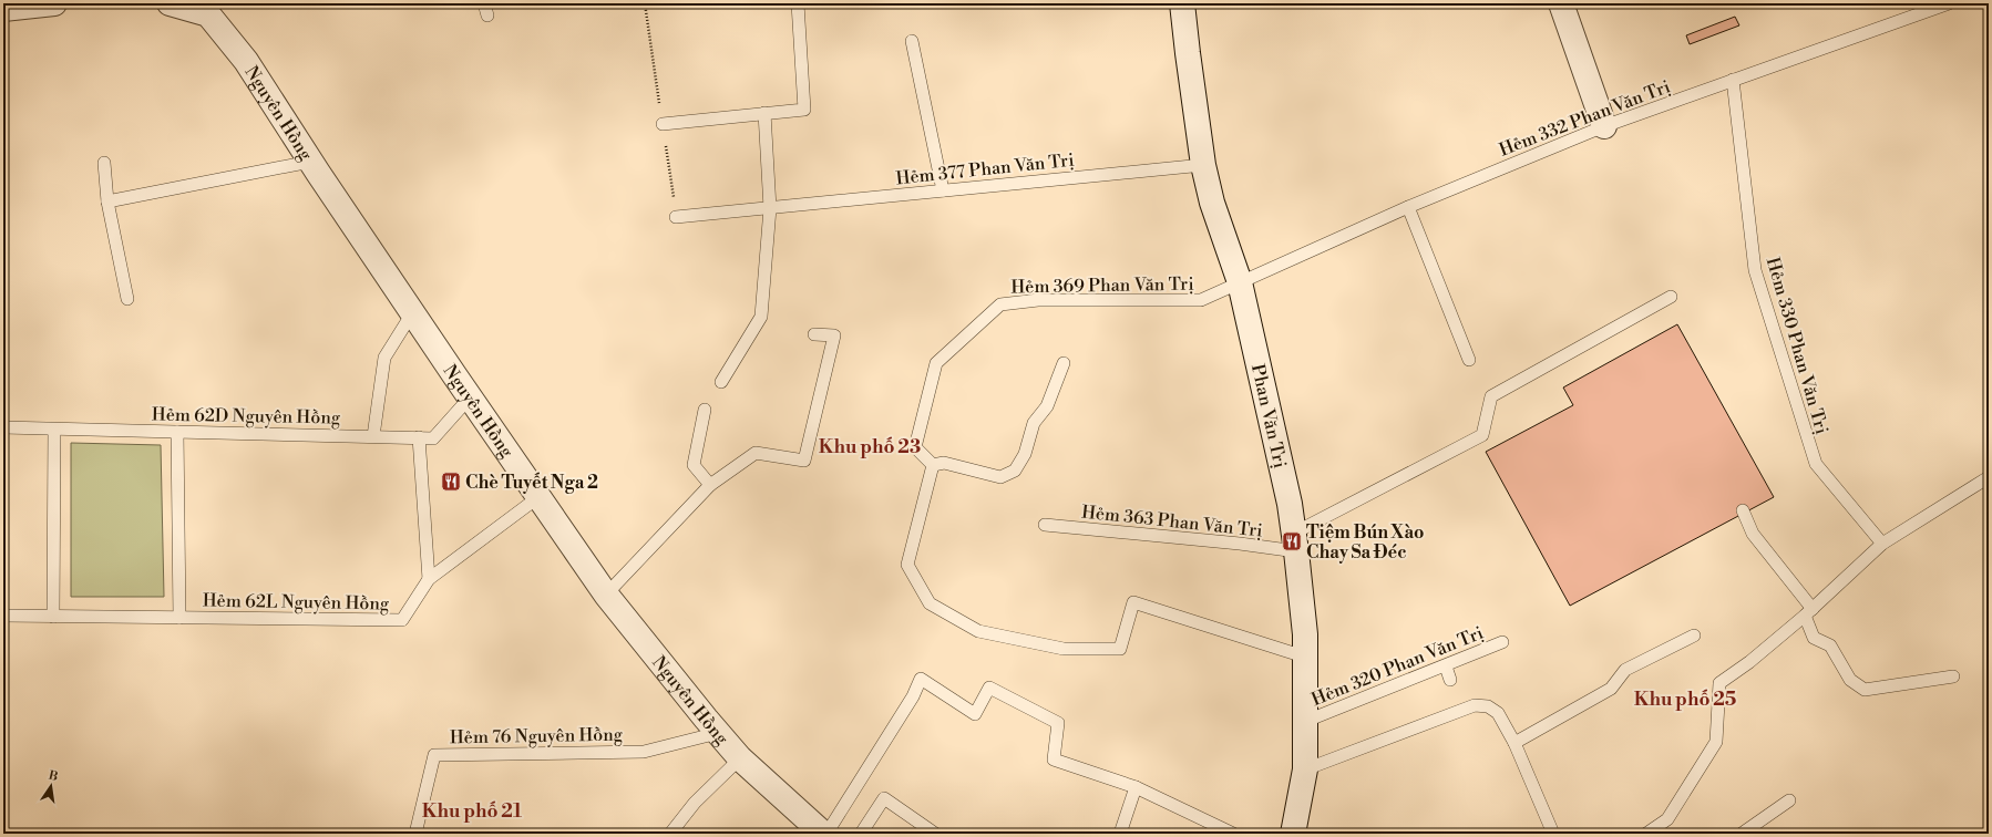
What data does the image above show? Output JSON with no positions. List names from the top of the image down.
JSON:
{
  "streets": {
    "street": ["Nguyên Hồng", "Phan Văn Trị"],
    "lane": [
      "Hẻm 332 Phan Văn Trị",
      "Hẻm 377 Phan Văn Trị",
      "Hẻm 369 Phan Văn Trị",
      "Hẻm 330 Phan Văn Trị",
      "Hẻm 62D Nguyên Hồng",
      "Hẻm 363 Phan Văn Trị",
      "Hẻm 62L Nguyên Hồng",
      "Hẻm 320 Phan Văn Trị",
      "Hẻm 76 Nguyên Hồng"
    ]
  },
  "crossings": [
    ["Nguyên Hồng", "Hẻm 62D Nguyên Hồng"],
    ["Nguyên Hồng", "Hẻm 62L Nguyên Hồng"],
    ["Nguyên Hồng", "Hẻm 76 Nguyên Hồng"],
    ["Hẻm 332 Phan Văn Trị", "Hẻm 369 Phan Văn Trị"],
    ["Hẻm 332 Phan Văn Trị", "Hẻm 330 Phan Văn Trị"],
    ["Hẻm 332 Phan Văn Trị", "Phan Văn Trị"],
    ["Hẻm 377 Phan Văn Trị", "Phan Văn Trị"],
    ["Hẻm 369 Phan Văn Trị", "Phan Văn Trị"],
    ["Phan Văn Trị", "Hẻm 363 Phan Văn Trị"],
    ["Phan Văn Trị", "Hẻm 320 Phan Văn Trị"]
  ],
  "districts": ["Khu phố 23", "Khu phố 25", "Khu phố 21"],
  "places": {
    "restaurant": ["Chè Tuyết Nga 2", "Tiệm Bún Xào Chay Sa Đéc"]
  },
  "north": "top"
}
